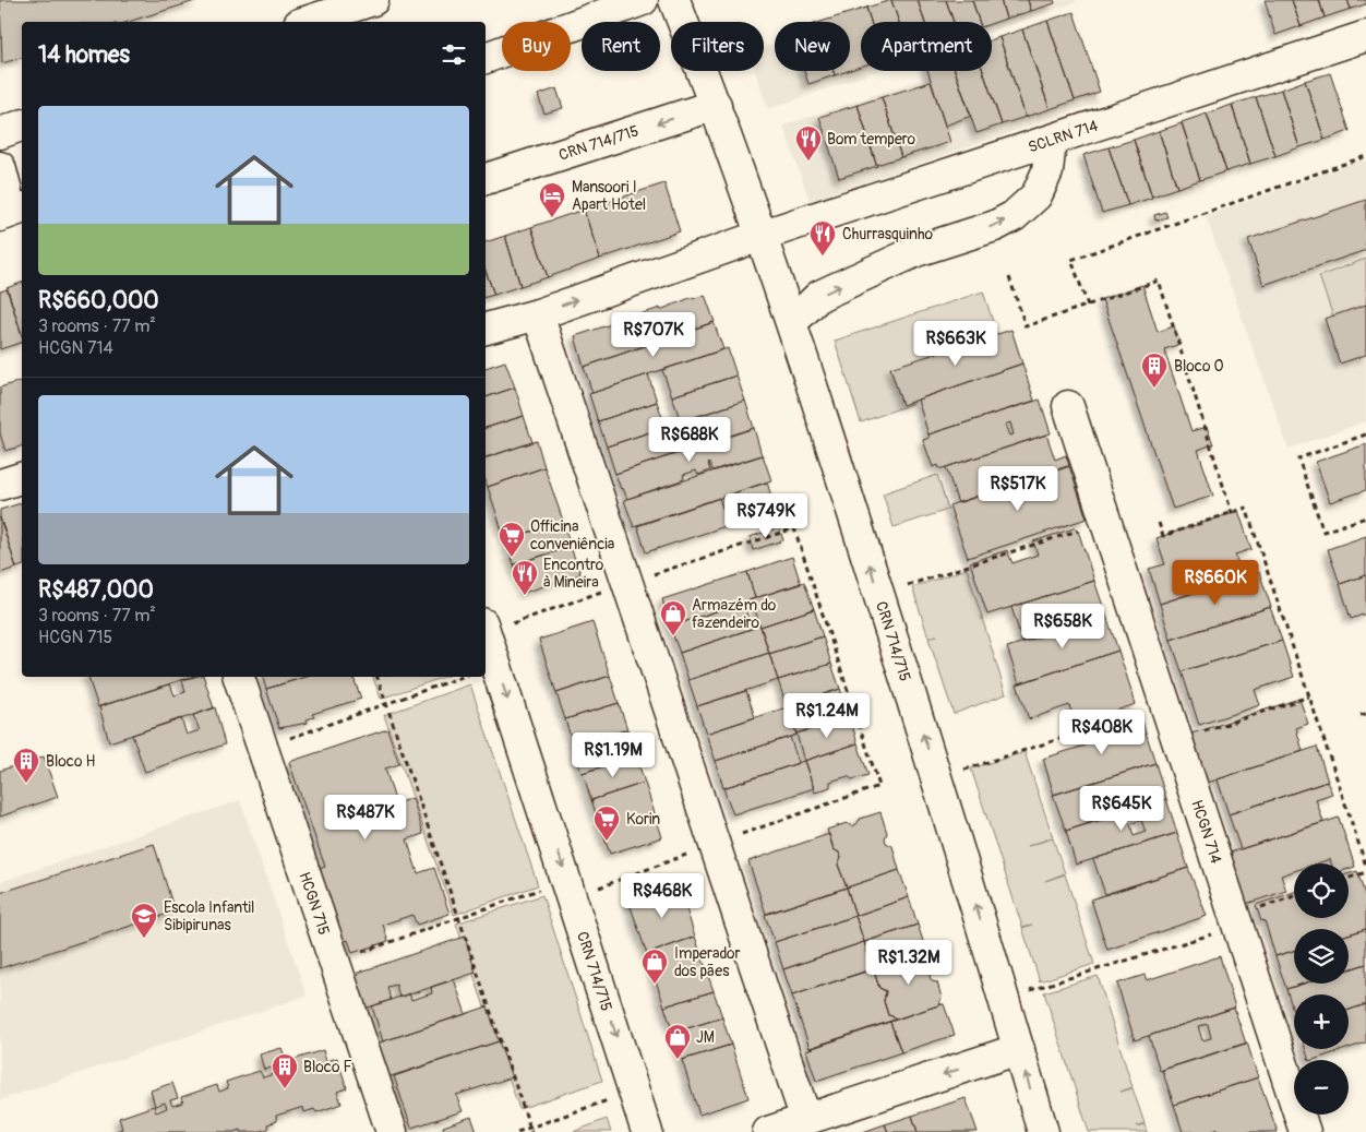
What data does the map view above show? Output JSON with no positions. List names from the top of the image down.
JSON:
{
  "streets": {
    "street": [
      "SCLRN 714",
      "CRN 714/715",
      "HCGN 714",
      "HCGN 715"
    ]
  },
  "crossings": [
    ["SCLRN 714", "CRN 714/715"]
  ],
  "places": {
    "restaurant": ["Bom tempero", "Churrasquinho", "Encontro à Mineira"],
    "hotel": ["Mansoori I Apart Hotel"],
    "building": ["Bloco O", "Bloco H", "Bloco F"],
    "supermarket": ["Officina conveniência", "Korin"],
    "shop": ["Armazém do fazendeiro", "Imperador dos pães", "JM"],
    "school or university": ["Escola Infantil Sibipirunas"]
  },
  "page": {
    "chip": [
      "Buy",
      "Rent",
      "Filters",
      "New",
      "Apartment"
    ],
    "heading": "14 homes",
    "list": [
      {
        "name": "R$660,000",
        "note": "3 rooms · 77 m² · HCGN 714"
      },
      {
        "name": "R$487,000",
        "note": "3 rooms · 77 m² · HCGN 715"
      }
    ],
    "price": [
      "R$707K",
      "R$663K",
      "R$688K",
      "R$517K",
      "R$749K",
      "R$660K",
      "R$658K",
      "R$1.24M",
      "R$408K",
      "R$1.19M",
      "R$645K",
      "R$487K",
      "R$468K",
      "R$1.32M"
    ],
    "map_buttons": ["+", "−"]
  }
}
